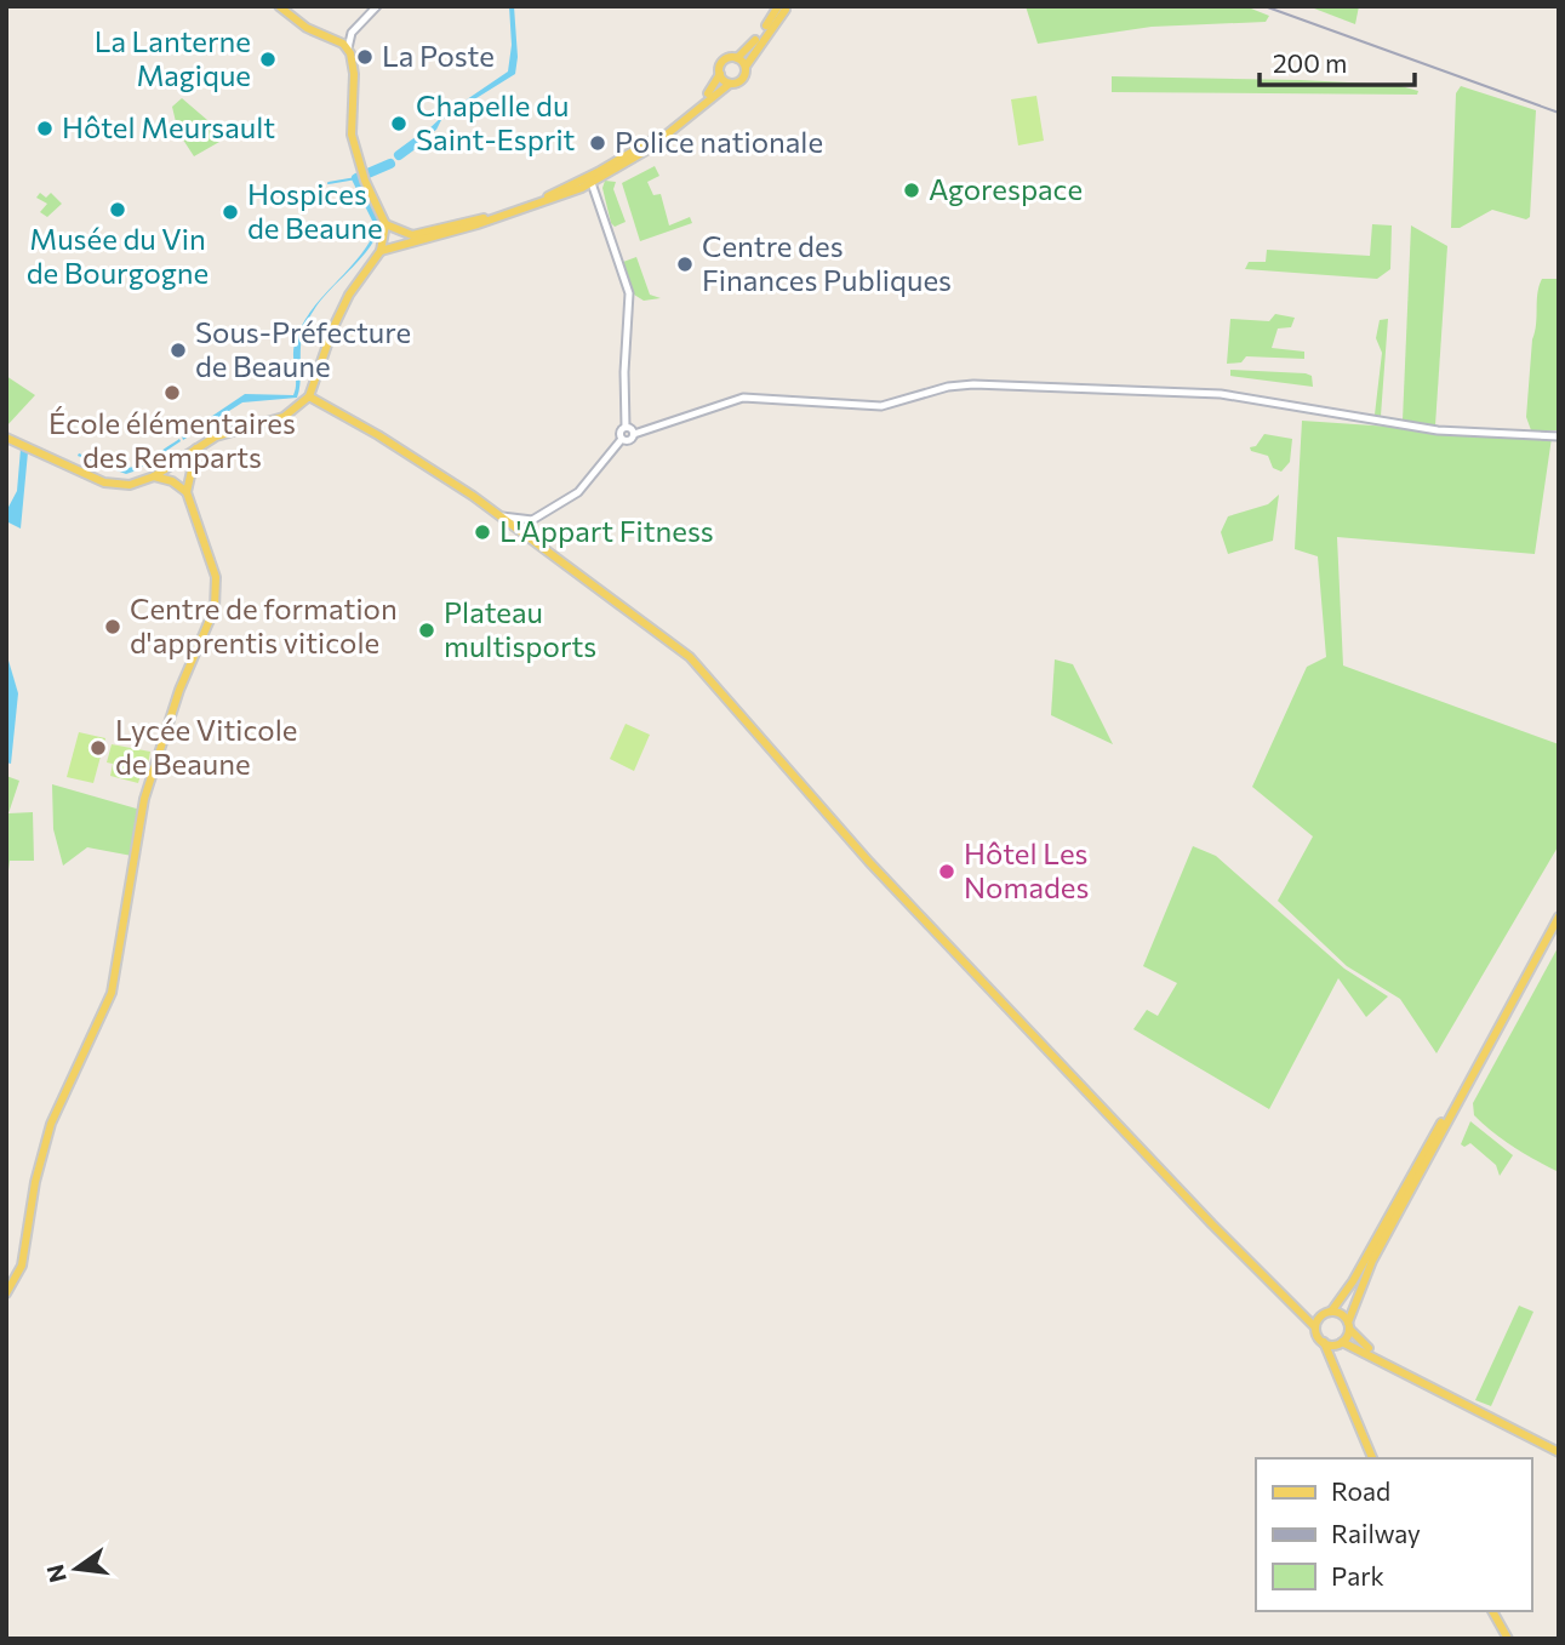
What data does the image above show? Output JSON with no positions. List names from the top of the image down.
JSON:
{
  "places": [
    "La Poste",
    "La Lanterne Magique",
    "Chapelle du Saint-Esprit",
    "Hôtel Meursault",
    "Police nationale",
    "Agorespace",
    "Musée du Vin de Bourgogne",
    "Hospices de Beaune",
    "Centre des Finances Publiques",
    "Sous-Préfecture de Beaune",
    "École élémentaires des Remparts",
    "L'Appart Fitness",
    "Centre de formation d'apprentis viticole",
    "Plateau multisports",
    "Lycée Viticole de Beaune",
    "Hôtel Les Nomades"
  ],
  "legend": ["Road", "Railway", "Park"],
  "scale_bar": "200 m",
  "north": "left"
}
